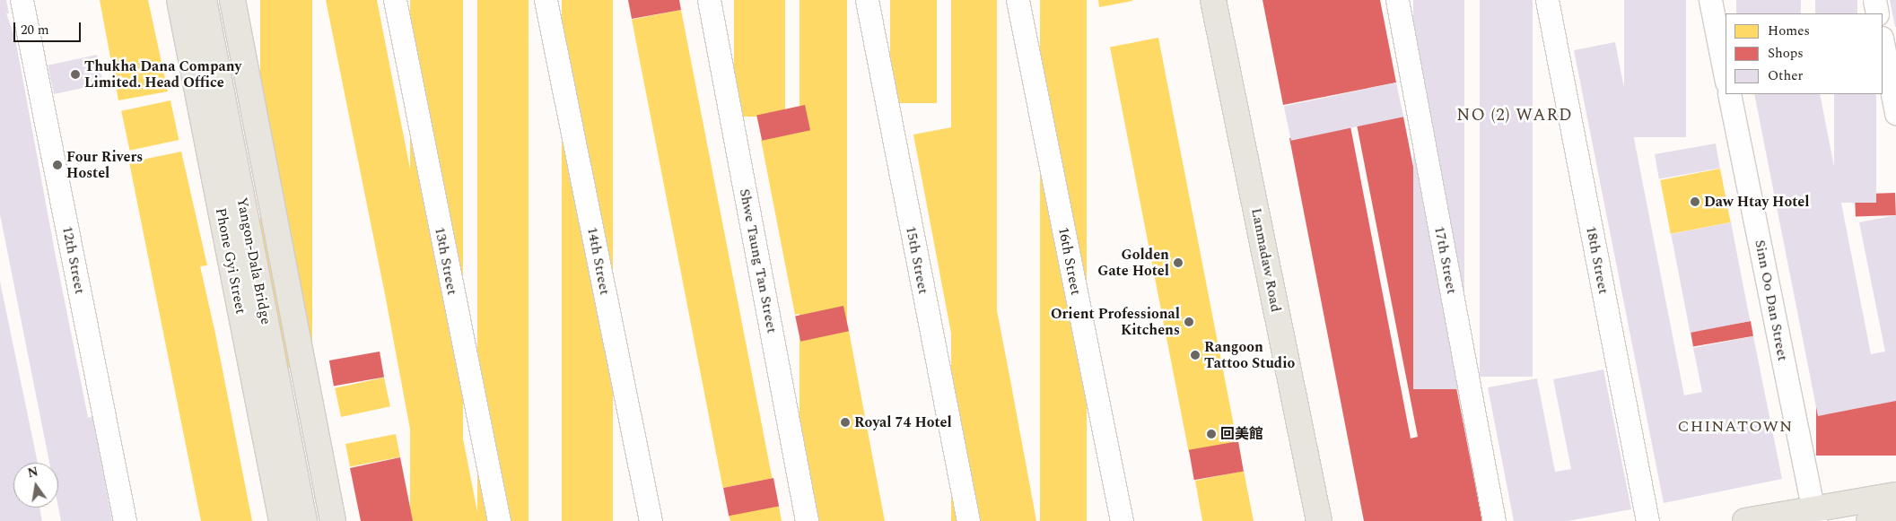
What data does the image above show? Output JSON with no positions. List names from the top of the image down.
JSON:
{
  "streets": {
    "main road": ["Lanmadaw Road", "Phone Gyi Street", "Yangon-Dala Bridge"],
    "street": [
      "12th Street",
      "15th Street",
      "17th Street",
      "18th Street",
      "13th Street",
      "14th Street",
      "Shwe Taung Tan Street",
      "16th Street",
      "Sinn Oo Dan Street"
    ]
  },
  "districts": ["NO (2) WARD", "CHINATOWN"],
  "places": [
    "Thukha Dana Company Limited. Head Office",
    "Four Rivers Hostel",
    "Daw Htay Hotel",
    "Golden Gate Hotel",
    "Orient Professional Kitchens",
    "Rangoon Tattoo Studio",
    "Royal 74 Hotel",
    "回美館"
  ],
  "legend": ["Homes", "Shops", "Other"],
  "scale_bar": "20 m",
  "north": "top"
}
